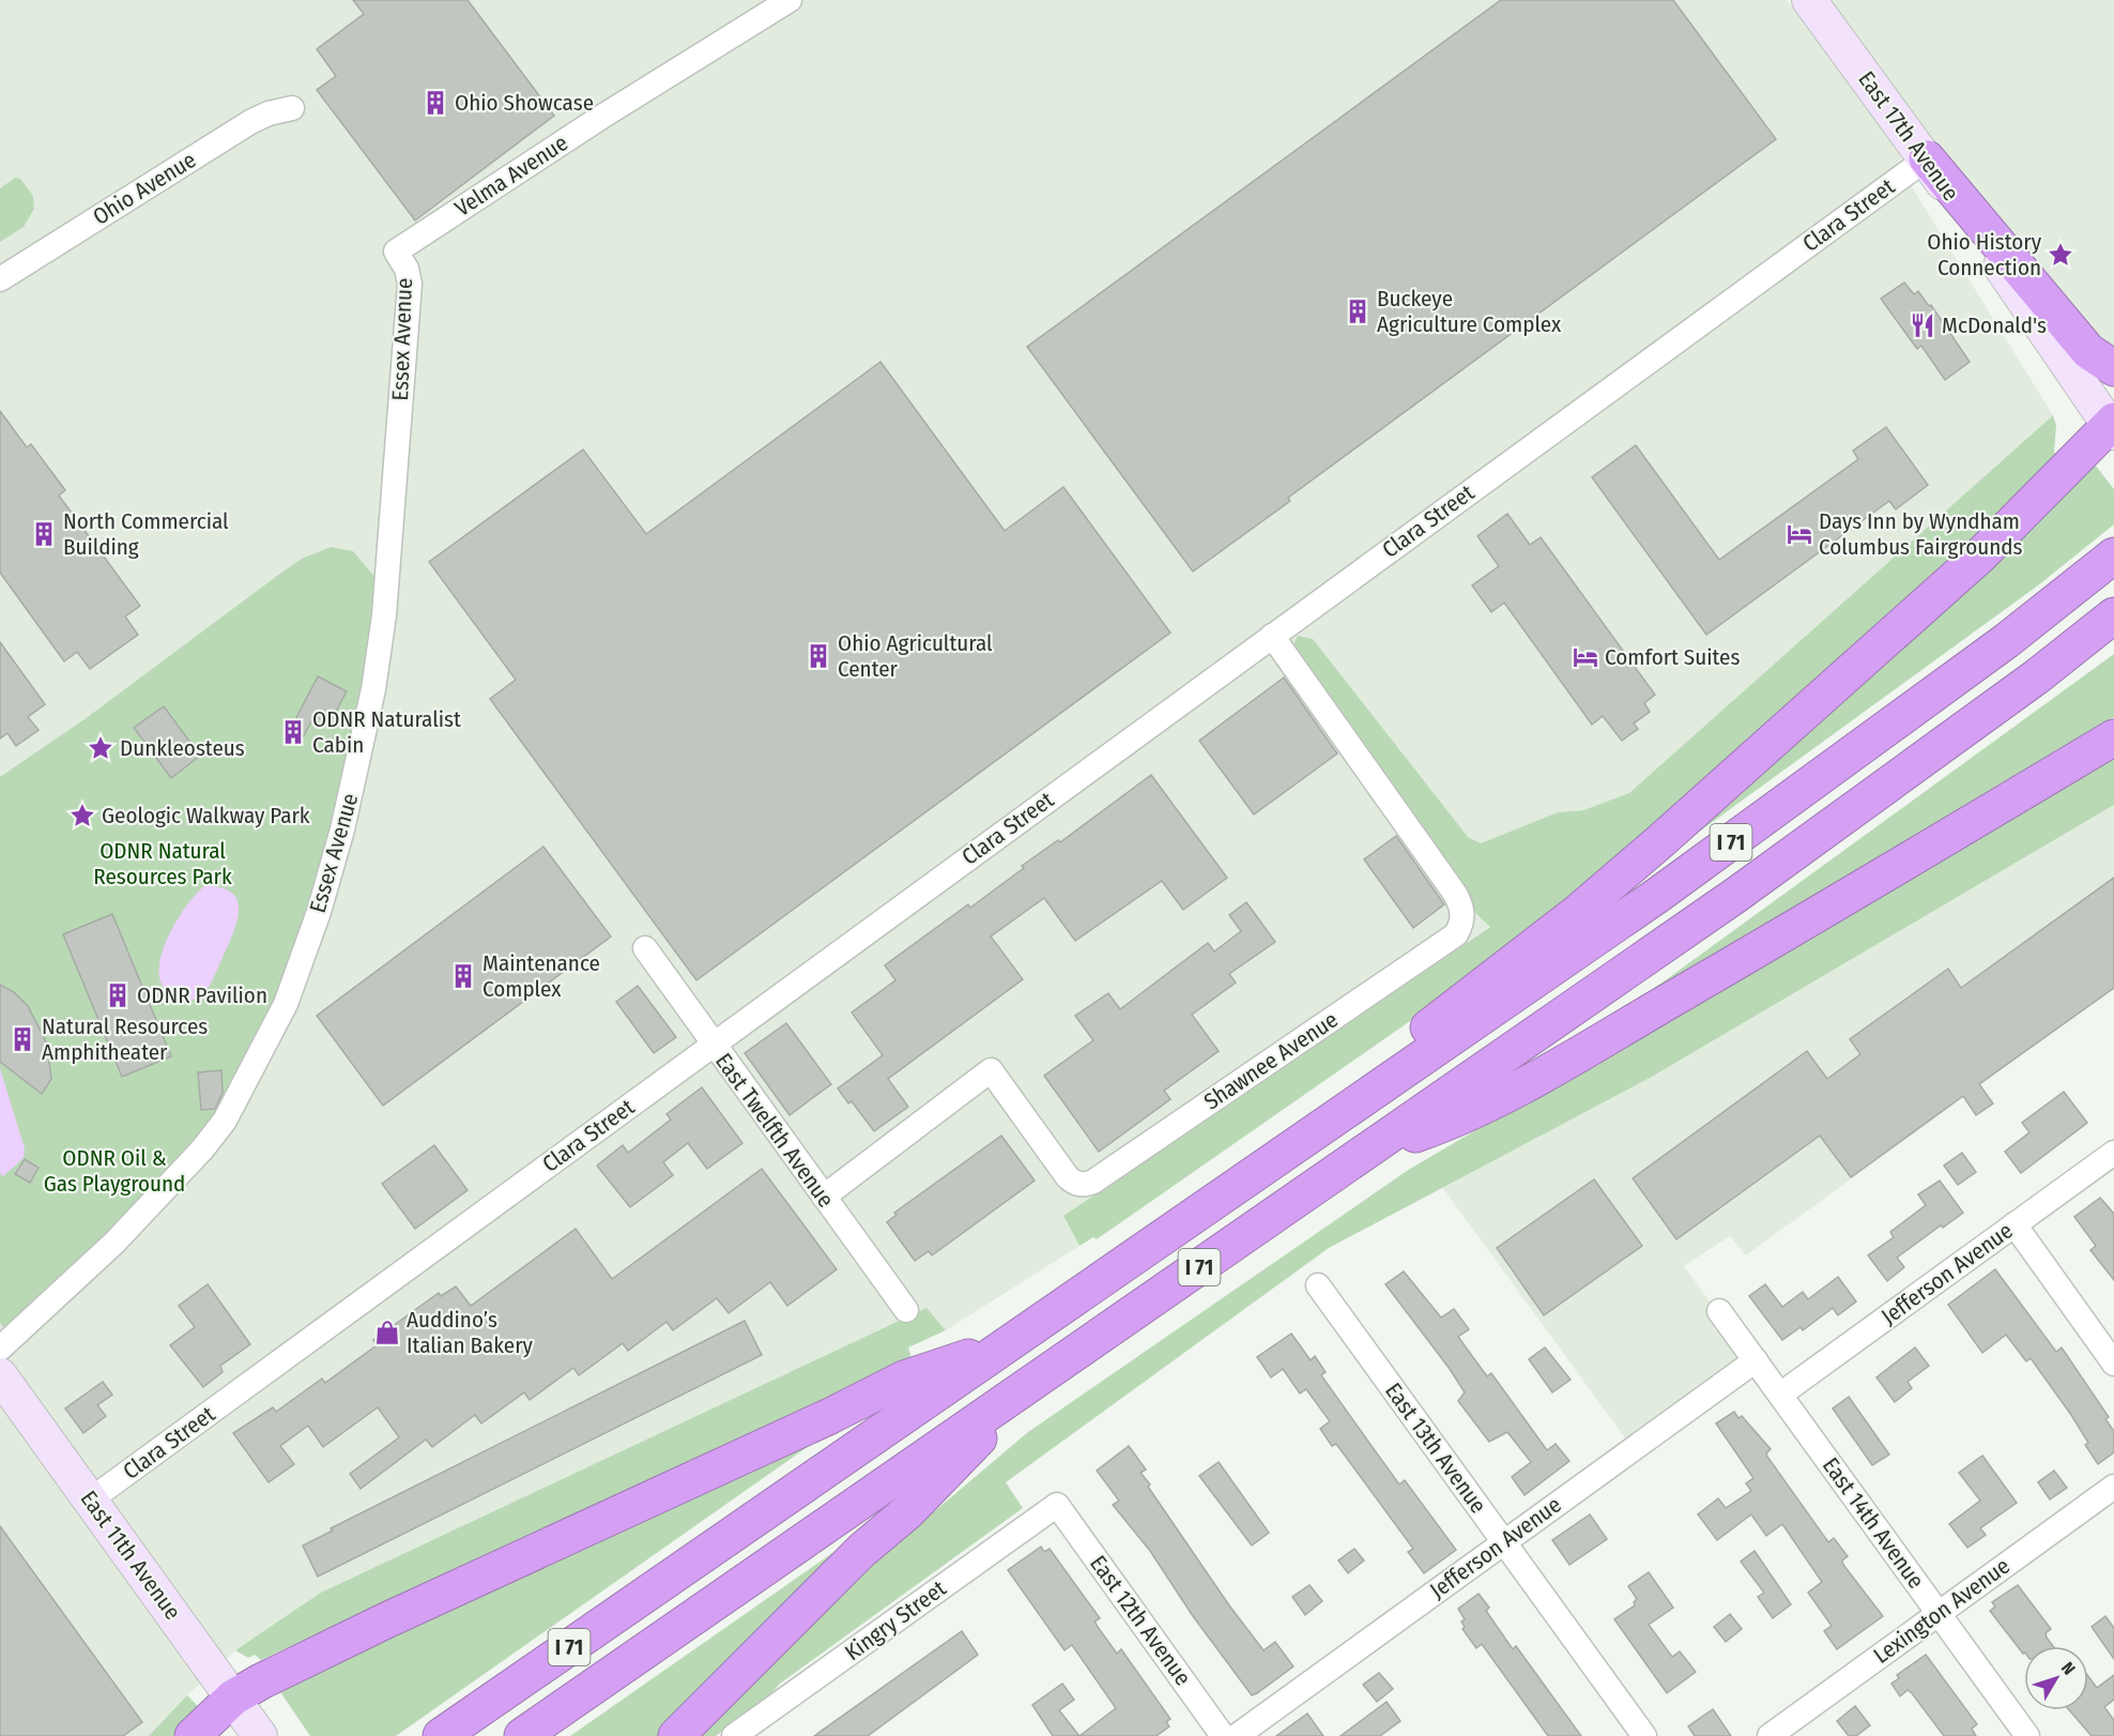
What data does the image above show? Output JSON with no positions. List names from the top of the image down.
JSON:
{
  "streets": {
    "highway": ["I 71"],
    "street": [
      "East 17th Avenue",
      "Velma Avenue",
      "Ohio Avenue",
      "Clara Street",
      "Essex Avenue",
      "Shawnee Avenue",
      "East Twelfth Avenue",
      "Jefferson Avenue",
      "East 13th Avenue",
      "East 14th Avenue",
      "East 11th Avenue",
      "Lexington Avenue",
      "Kingry Street",
      "East 12th Avenue"
    ]
  },
  "crossings": [
    ["East 17th Avenue", "Clara Street"],
    ["Velma Avenue", "Essex Avenue"],
    ["Clara Street", "Shawnee Avenue"],
    ["Clara Street", "East Twelfth Avenue"],
    ["Clara Street", "East 11th Avenue"],
    ["Shawnee Avenue", "East Twelfth Avenue"],
    ["Jefferson Avenue", "East 13th Avenue"],
    ["Jefferson Avenue", "East 14th Avenue"],
    ["Jefferson Avenue", "East 12th Avenue"],
    ["East 14th Avenue", "Lexington Avenue"],
    ["Kingry Street", "East 12th Avenue"]
  ],
  "parks": ["ODNR Natural Resources Park", "ODNR Oil & Gas Playground"],
  "places": {
    "building": [
      "Ohio Showcase",
      "Buckeye Agriculture Complex",
      "North Commercial Building",
      "Ohio Agricultural Center",
      "ODNR Naturalist Cabin",
      "Maintenance Complex",
      "ODNR Pavilion",
      "Natural Resources Amphitheater"
    ],
    "place": ["Ohio History Connection", "Dunkleosteus", "Geologic Walkway Park"],
    "restaurant": ["McDonald's"],
    "hotel": ["Days Inn by Wyndham Columbus Fairgrounds", "Comfort Suites"],
    "shop": ["Auddino’s Italian Bakery"]
  },
  "north": "top right"
}
